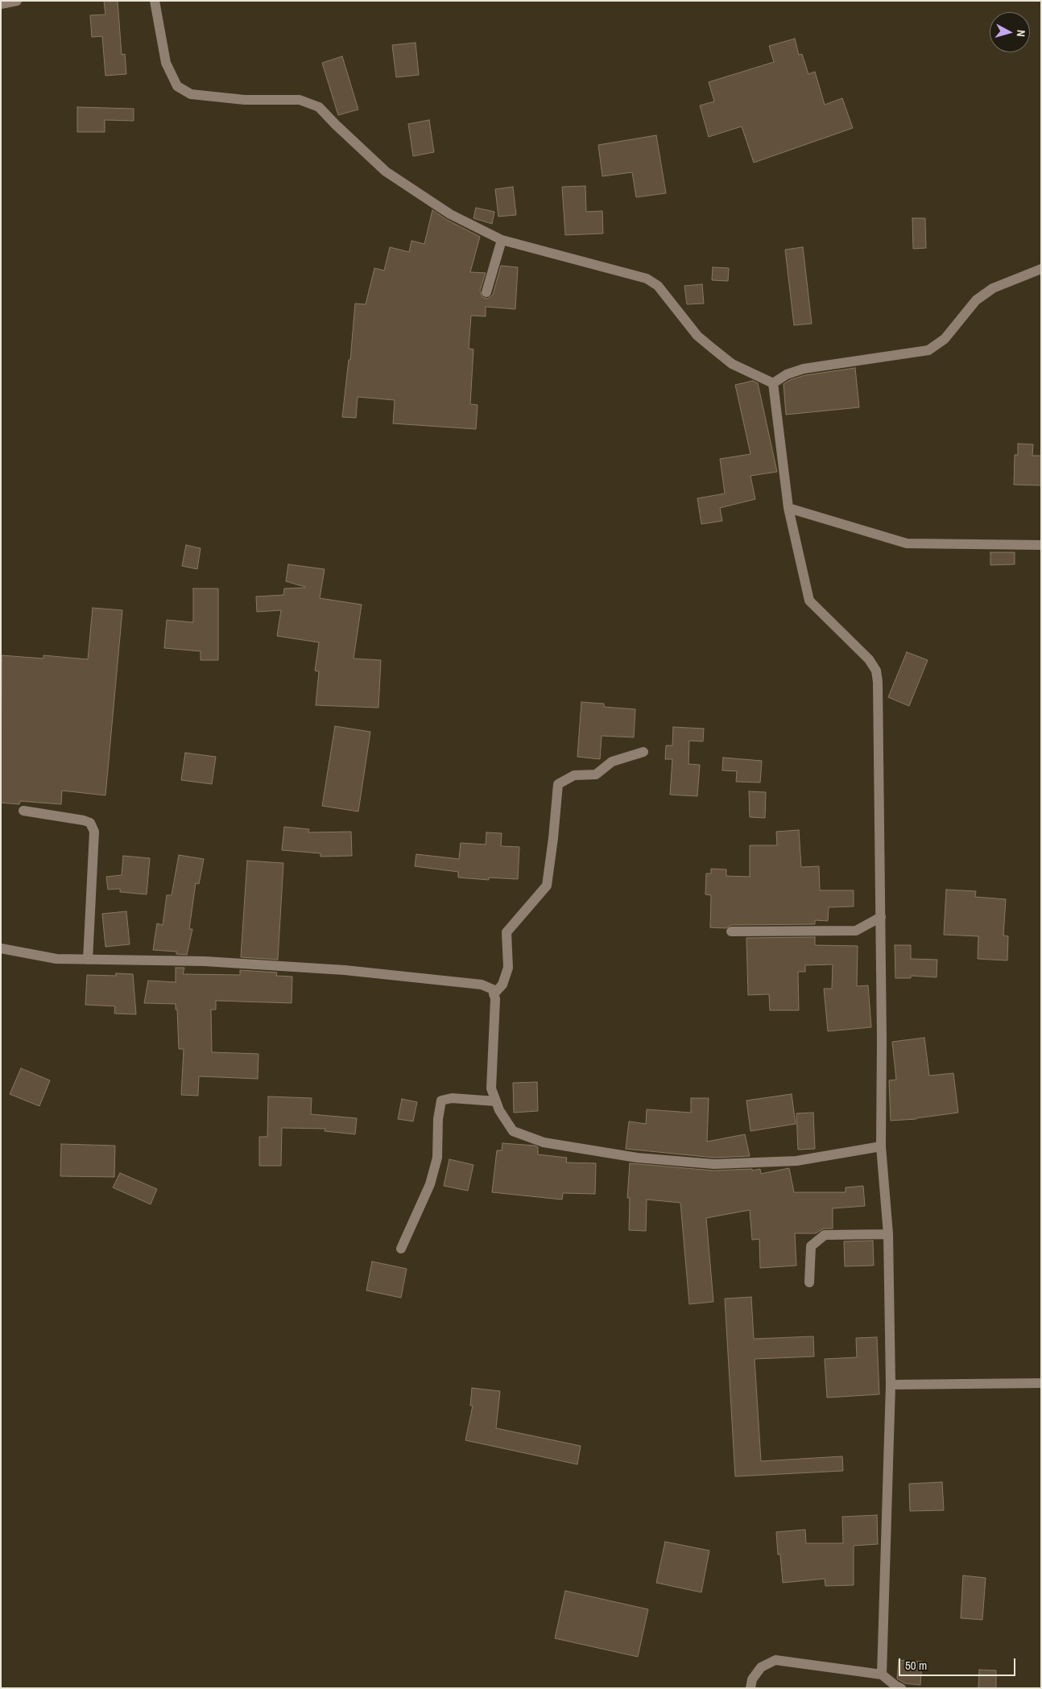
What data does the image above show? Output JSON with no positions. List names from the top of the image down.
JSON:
{
  "scale_bar": "50 m",
  "north": "right"
}
